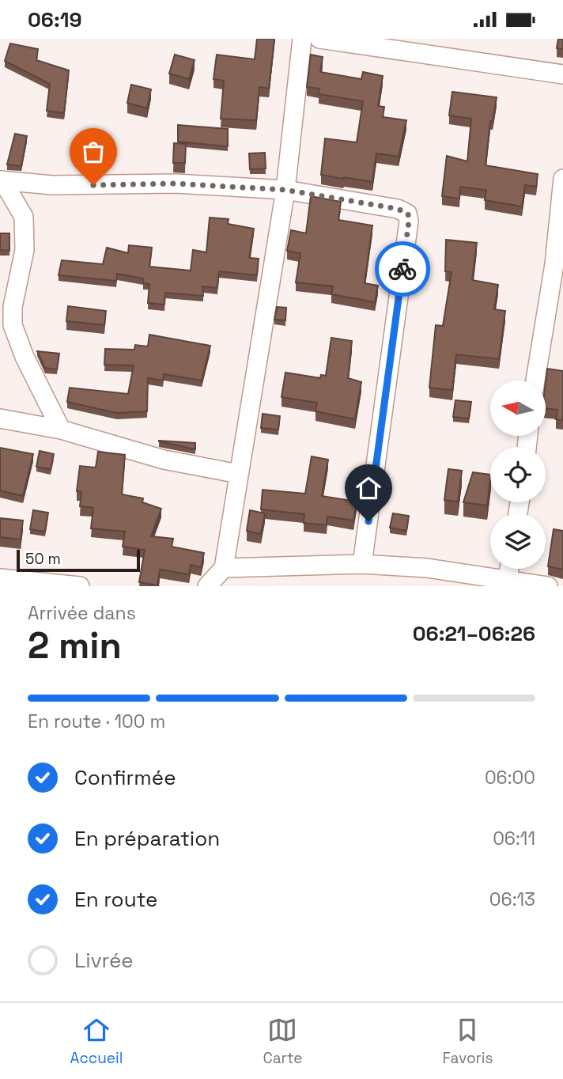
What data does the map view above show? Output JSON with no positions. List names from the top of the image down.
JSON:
{
  "scale_bar": "50 m",
  "north": "left",
  "page": {
    "status": "06:19",
    "scale": "50 m",
    "heading": ["2 min", "Arrivée dans", "06:21–06:26"],
    "bar": "En route · 100 m",
    "list": [
      ["Confirmée", "06:00"],
      ["En préparation", "06:11"],
      ["En route", "06:13"],
      "Livrée"
    ],
    "tabs": ["Accueil", "Carte", "Favoris"]
  }
}
